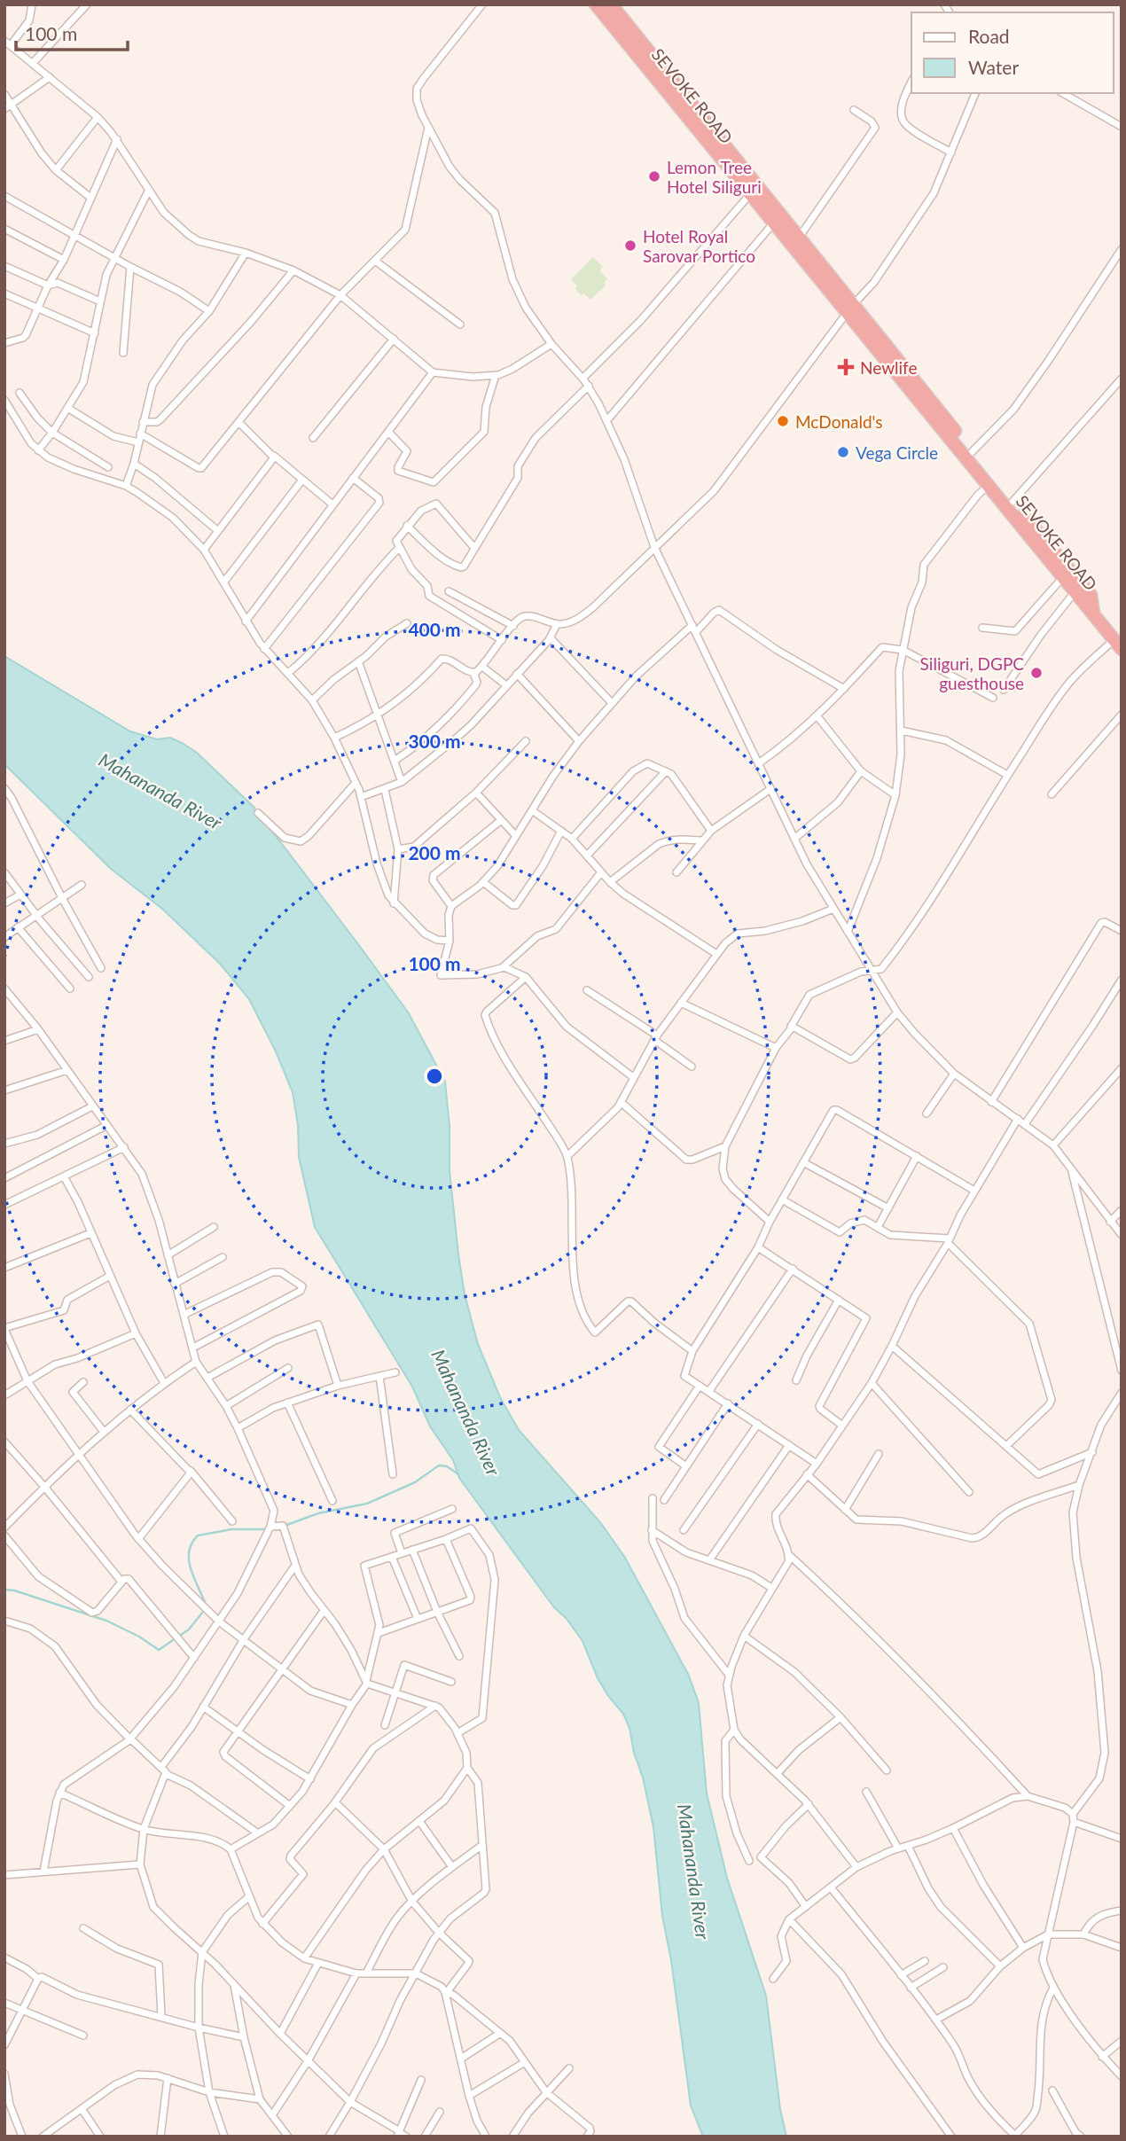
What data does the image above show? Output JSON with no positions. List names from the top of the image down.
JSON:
{
  "streets": {
    "highway": ["SEVOKE ROAD"]
  },
  "water": ["Mahananda River"],
  "places": {
    "other": [
      "Lemon Tree Hotel Siliguri",
      "Hotel Royal Sarovar Portico",
      "McDonald's",
      "Vega Circle",
      "Siliguri, DGPC guesthouse"
    ],
    "health": ["Newlife"]
  },
  "legend": ["Road", "Water"],
  "scale_bar": "100 m",
  "rings": [
    "400 m",
    "300 m",
    "200 m",
    "100 m"
  ]
}
